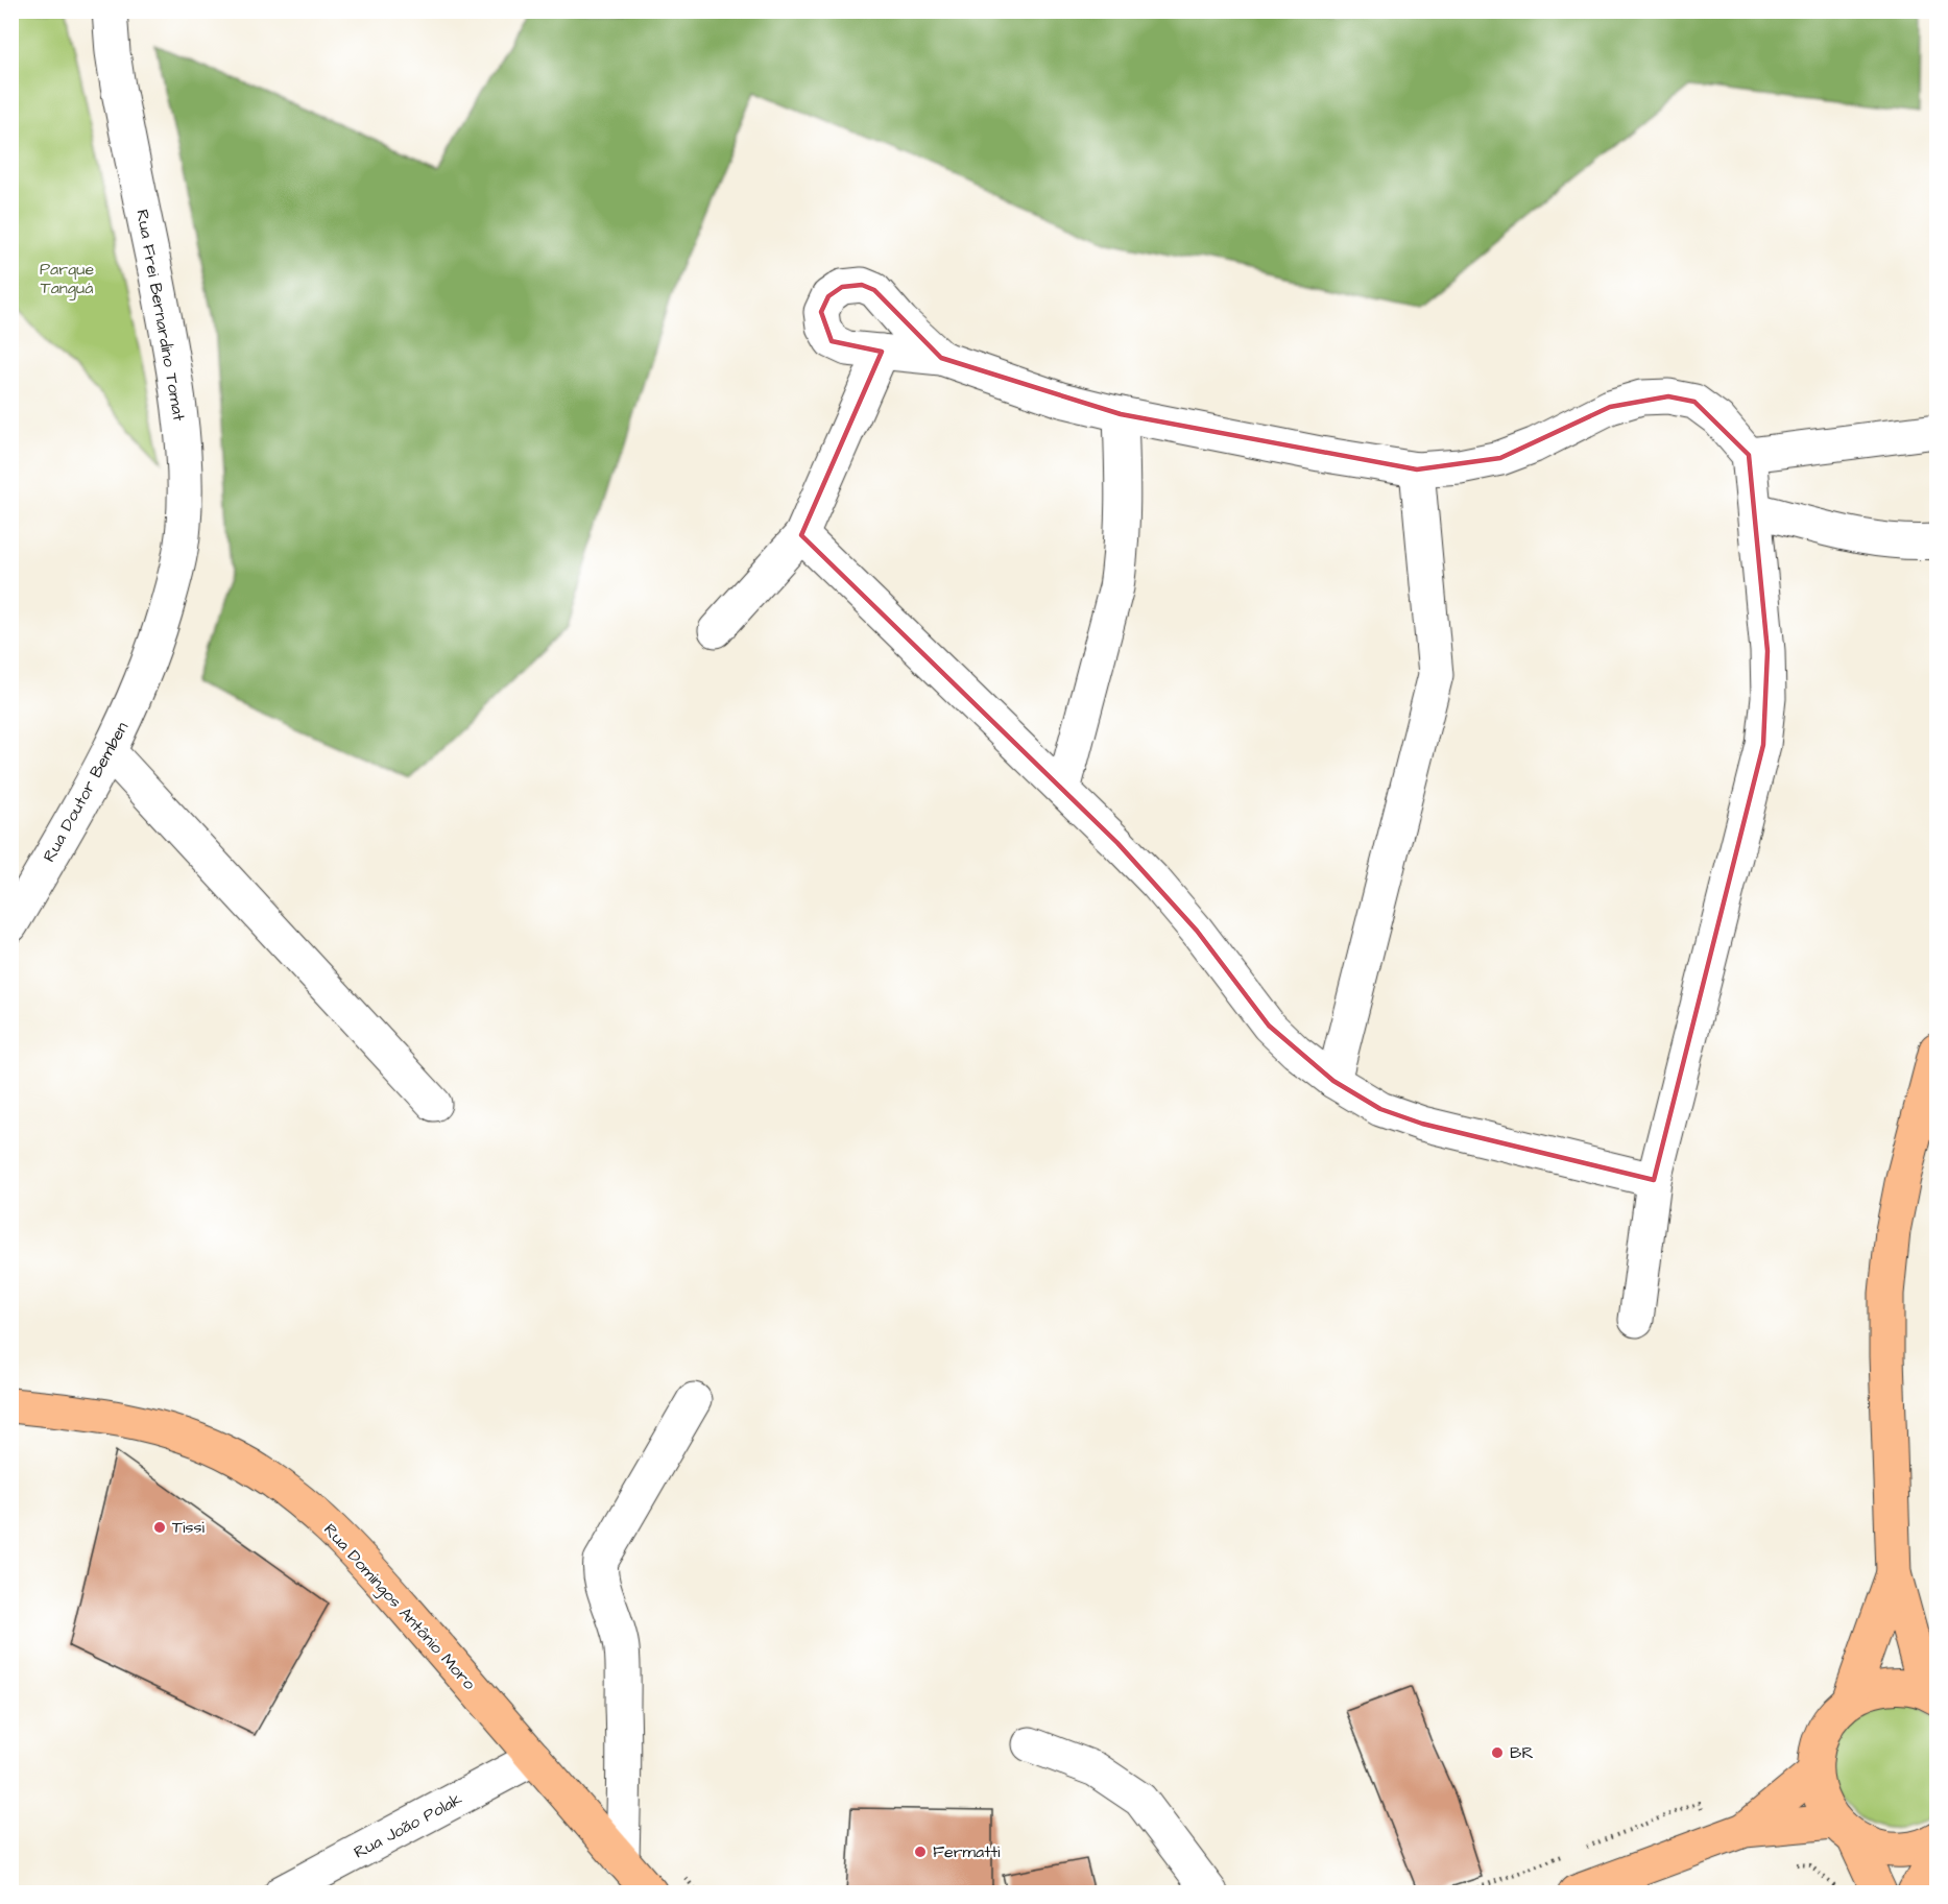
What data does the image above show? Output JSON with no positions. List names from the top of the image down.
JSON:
{
  "streets": {
    "main road": ["Rua Domingos Antônio Moro"],
    "street": ["Rua Frei Bernardino Tomat", "Rua Doutor Bemben", "Rua João Polak"]
  },
  "crossings": [
    ["Rua Frei Bernardino Tomat", "Rua Doutor Bemben"],
    ["Rua Domingos Antônio Moro", "Rua João Polak"]
  ],
  "parks": ["Parque Tanguá"],
  "places": ["Tissi", "BR", "Fermatti"]
}
